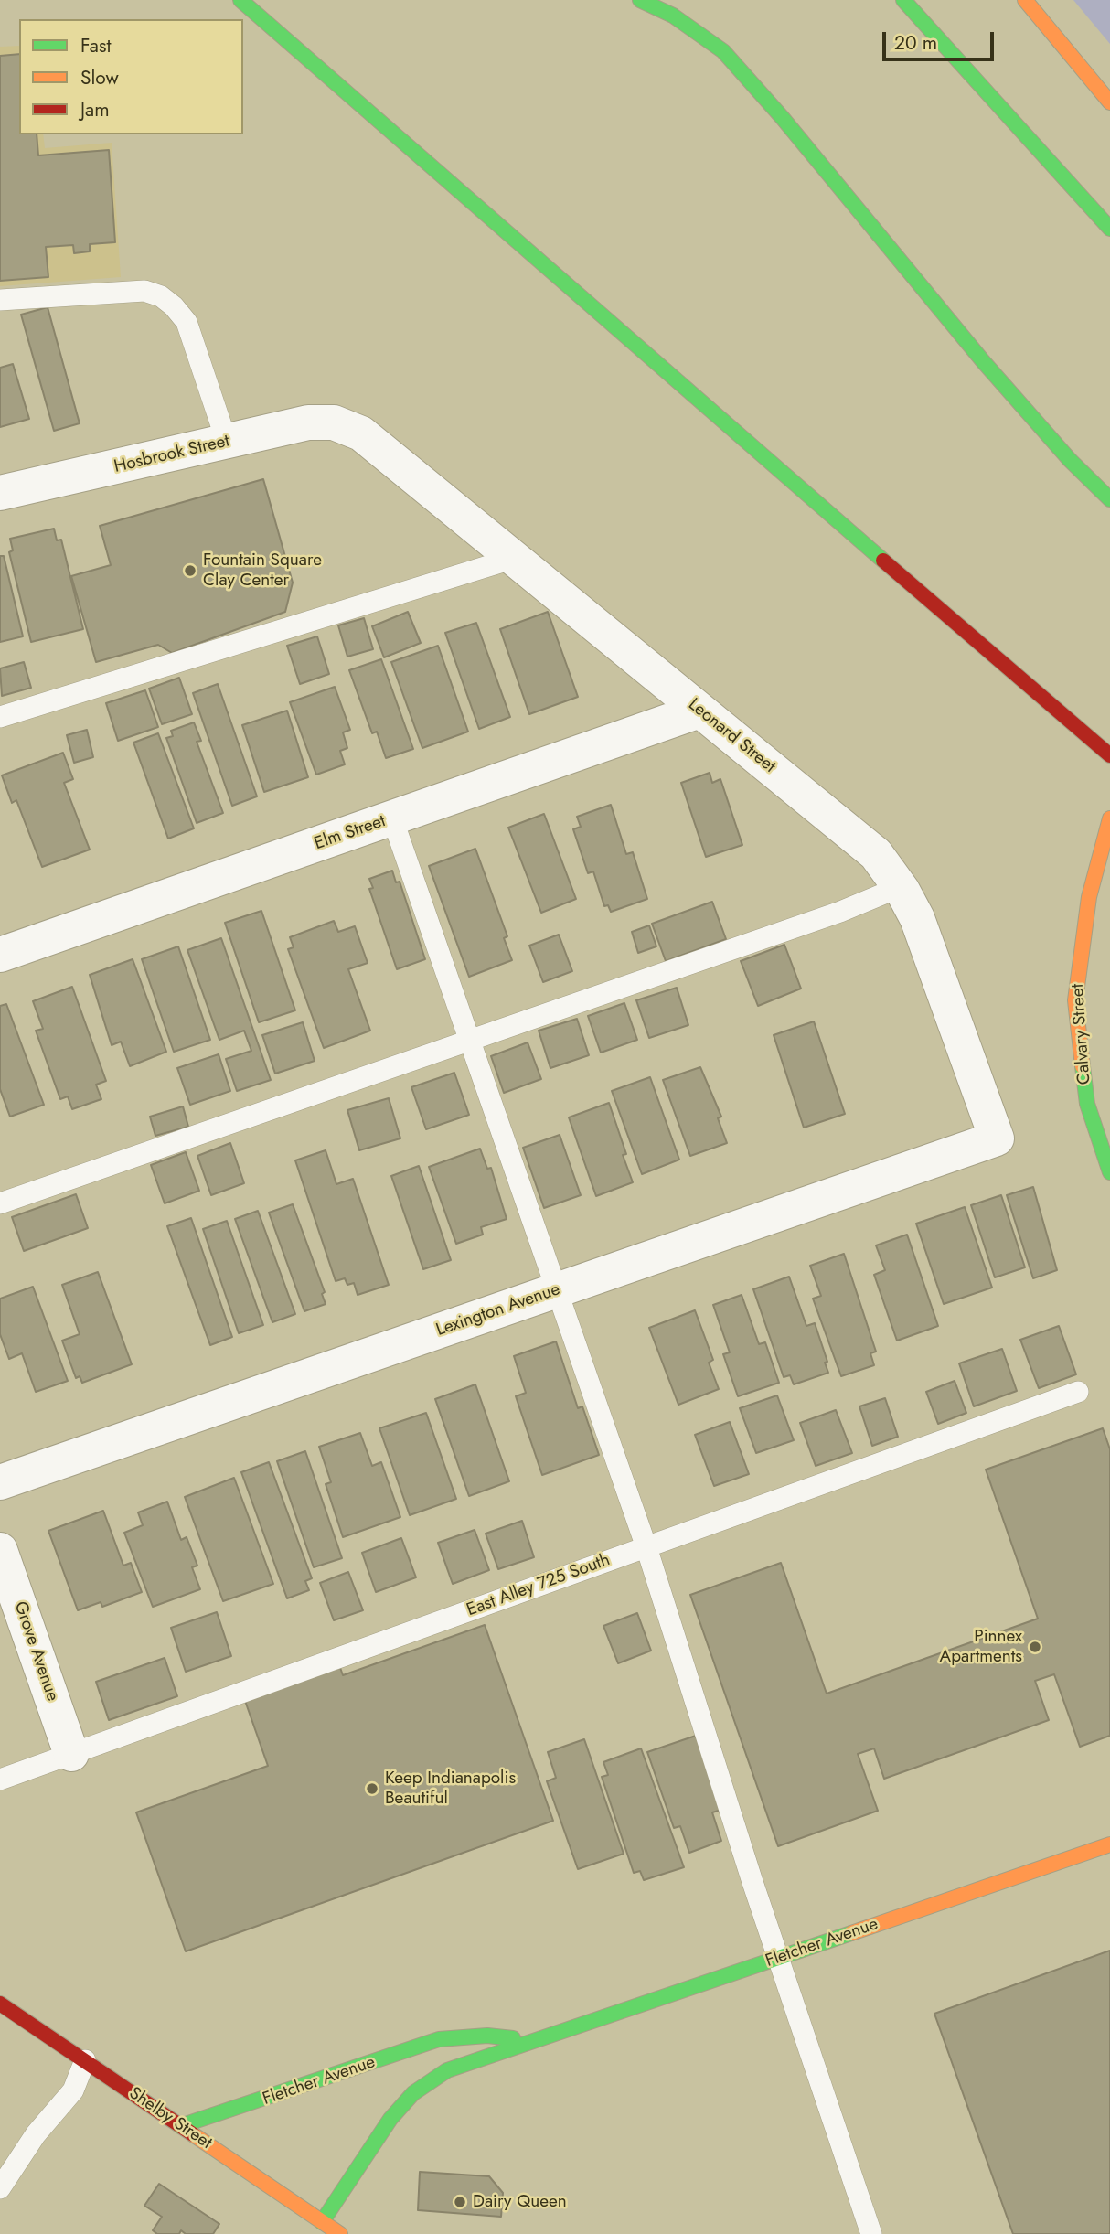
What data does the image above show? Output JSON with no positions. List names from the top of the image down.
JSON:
{
  "streets": {
    "main road": ["Calvary Street", "Fletcher Avenue", "Shelby Street"],
    "street": [
      "Hosbrook Street",
      "Leonard Street",
      "Elm Street",
      "Lexington Avenue",
      "Grove Avenue"
    ],
    "lane": ["East Alley 725 South"]
  },
  "crossings": [
    ["Hosbrook Street", "Leonard Street"],
    ["Leonard Street", "Elm Street"],
    ["Leonard Street", "Lexington Avenue"],
    ["East Alley 725 South", "Grove Avenue"],
    ["Fletcher Avenue", "Shelby Street"]
  ],
  "places": [
    "Fountain Square Clay Center",
    "Pinnex Apartments",
    "Keep Indianapolis Beautiful",
    "Dairy Queen"
  ],
  "legend": ["Fast", "Slow", "Jam"],
  "scale_bar": "20 m"
}
